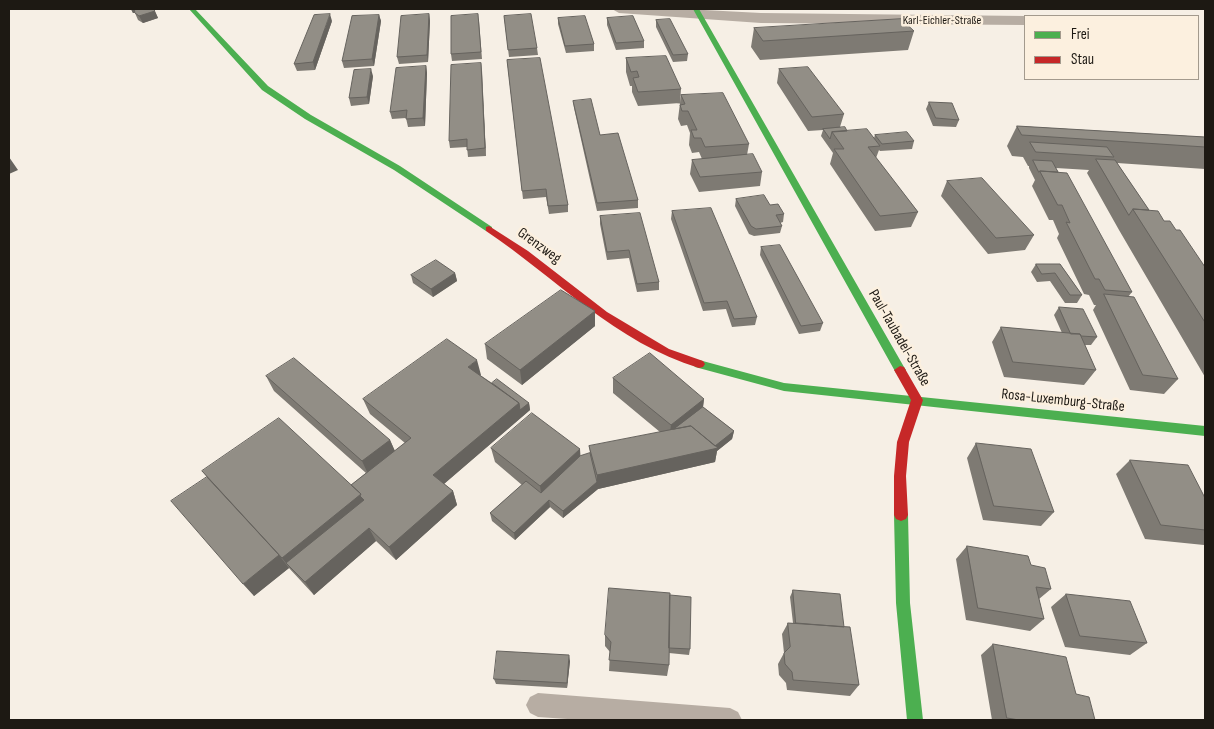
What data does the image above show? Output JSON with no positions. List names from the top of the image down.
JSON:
{
  "streets": {
    "street": [
      "Karl-Eichler-Straße",
      "Grenzweg",
      "Paul-Taubadel-Straße",
      "Rosa-Luxemburg-Straße"
    ]
  },
  "crossings": [
    ["Karl-Eichler-Straße", "Paul-Taubadel-Straße"],
    ["Grenzweg", "Paul-Taubadel-Straße"],
    ["Grenzweg", "Rosa-Luxemburg-Straße"],
    ["Paul-Taubadel-Straße", "Rosa-Luxemburg-Straße"]
  ],
  "legend": ["Frei", "Stau"]
}
